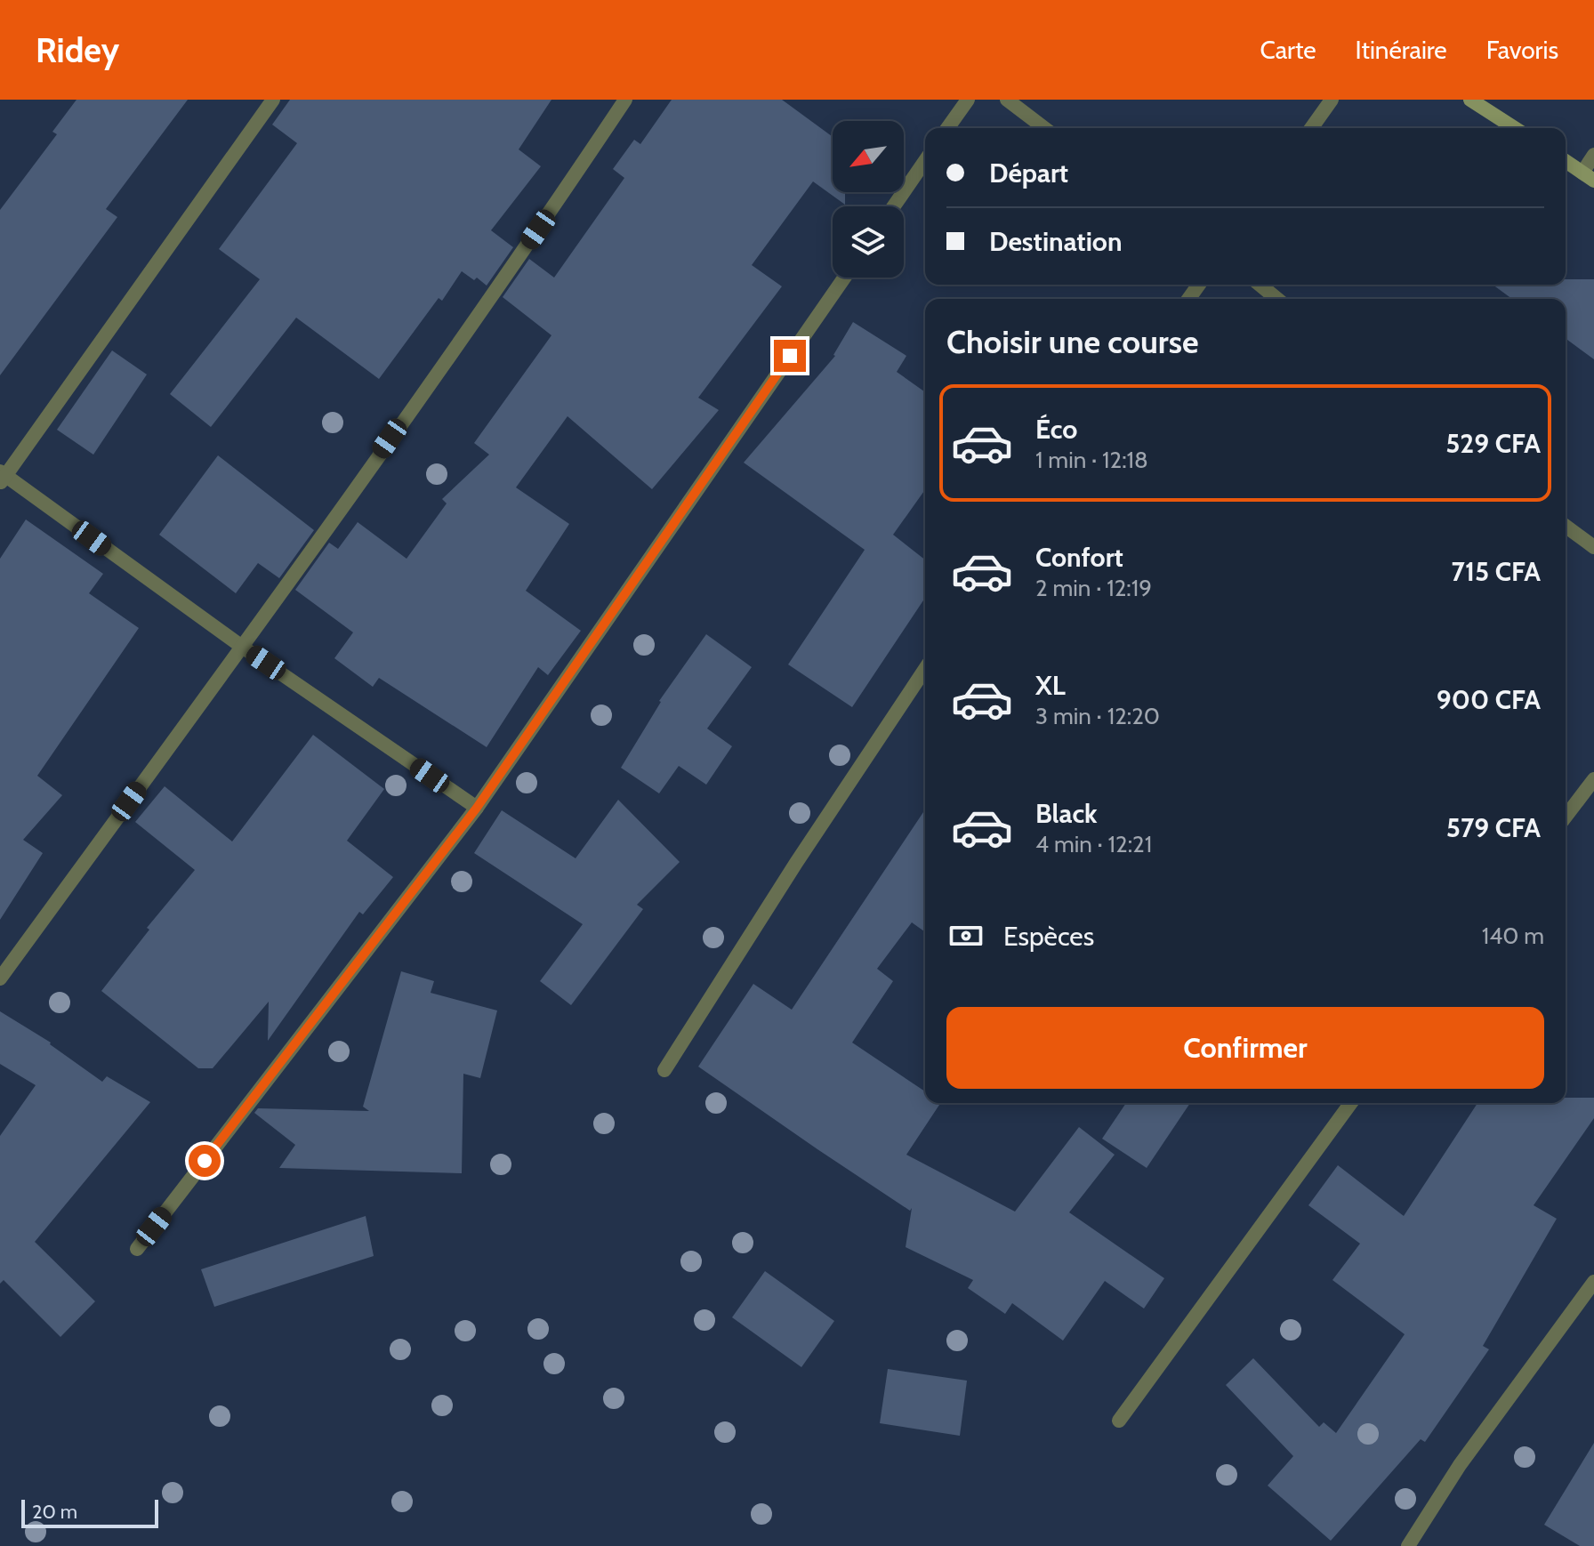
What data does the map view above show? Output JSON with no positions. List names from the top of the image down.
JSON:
{
  "scale_bar": "20 m",
  "north": "bottom left",
  "page": {
    "header": "Ridey",
    "nav": ["Carte", "Itinéraire", "Favoris"],
    "banner": ["Départ", "Destination"],
    "heading": "Choisir une course",
    "list": [
      {
        "name": "Éco",
        "note": "1 min · 12:18",
        "value": "529 CFA"
      },
      {
        "name": "Confort",
        "note": "2 min · 12:19",
        "value": "715 CFA"
      },
      {
        "name": "XL",
        "note": "3 min · 12:20",
        "value": "900 CFA"
      },
      {
        "name": "Black",
        "note": "4 min · 12:21",
        "value": "579 CFA"
      }
    ],
    "pay": ["Espèces", "140 m"],
    "buttons": "Confirmer",
    "scale": "20 m"
  }
}
